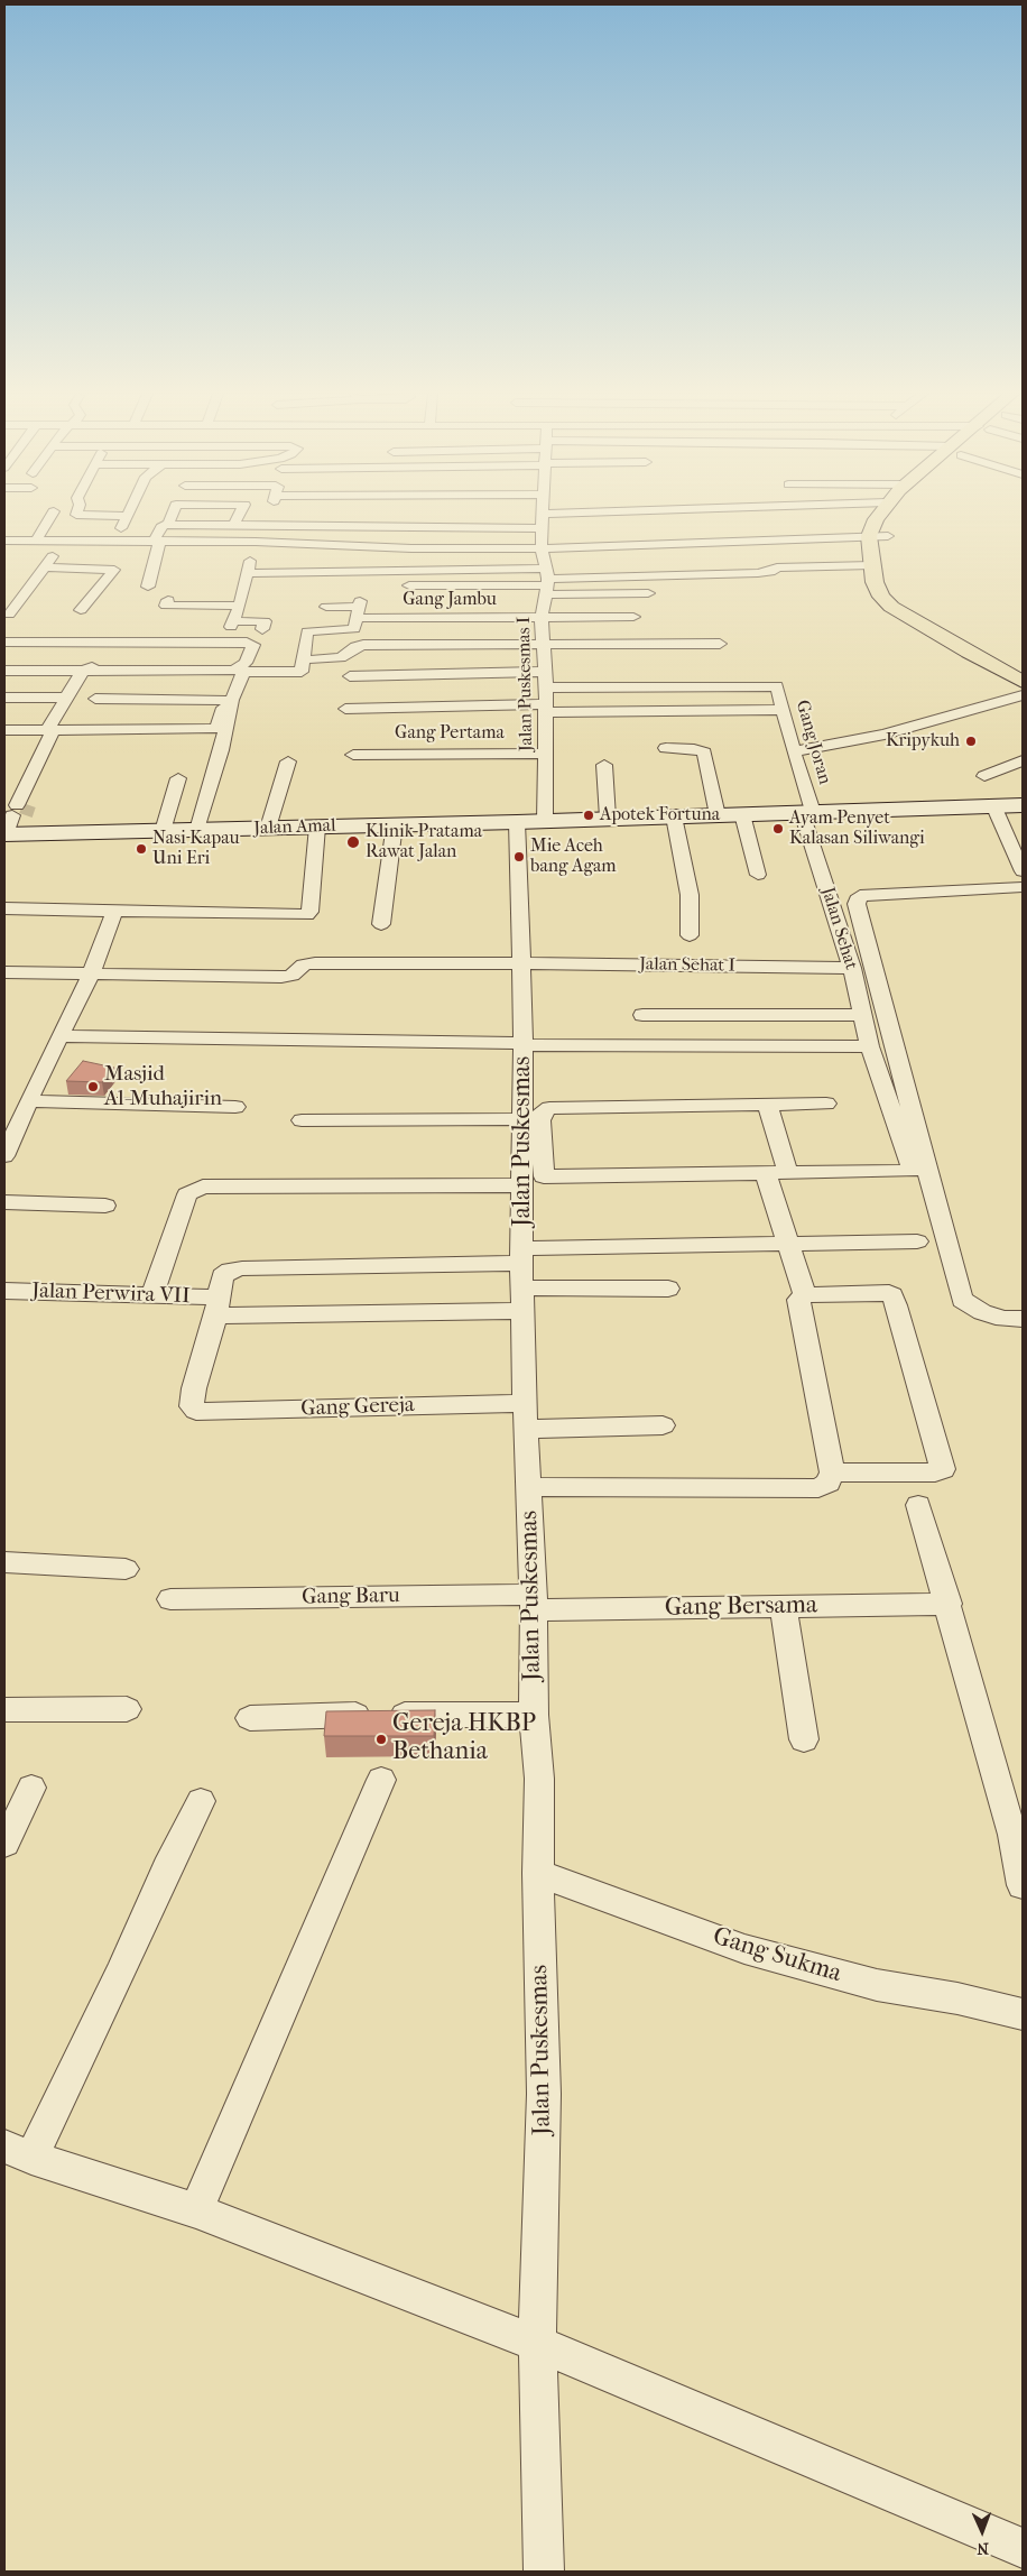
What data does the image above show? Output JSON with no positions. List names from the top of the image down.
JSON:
{
  "streets": {
    "street": [
      "Gang Jambu",
      "Jalan Puskesmas I",
      "Gang Pertama",
      "Gang Joran",
      "Jalan Amal",
      "Jalan Sehat",
      "Jalan Sehat I",
      "Jalan Puskesmas",
      "Jalan Perwira VII",
      "Gang Gereja",
      "Gang Baru",
      "Gang Bersama",
      "Gang Sukma"
    ]
  },
  "crossings": [
    ["Gang Jambu", "Jalan Puskesmas I"],
    ["Jalan Puskesmas I", "Gang Pertama"],
    ["Jalan Puskesmas I", "Gang Joran"],
    ["Jalan Puskesmas I", "Jalan Amal"],
    ["Gang Joran", "Jalan Amal"],
    ["Gang Joran", "Jalan Sehat"],
    ["Jalan Amal", "Jalan Sehat"],
    ["Jalan Amal", "Jalan Puskesmas"],
    ["Jalan Sehat", "Jalan Sehat I"],
    ["Jalan Sehat I", "Jalan Puskesmas"],
    ["Jalan Puskesmas", "Jalan Perwira VII"],
    ["Jalan Puskesmas", "Gang Gereja"],
    ["Jalan Puskesmas", "Gang Baru"],
    ["Jalan Puskesmas", "Gang Bersama"],
    ["Jalan Puskesmas", "Gang Sukma"],
    ["Jalan Perwira VII", "Gang Gereja"],
    ["Gang Baru", "Gang Bersama"]
  ],
  "places": [
    "Kripykuh",
    "Apotek Fortuna",
    "Ayam Penyet Kalasan Siliwangi",
    "Klinik Pratama Rawat Jalan",
    "Nasi Kapau Uni Eri",
    "Mie Aceh bang Agam",
    "Masjid Al-Muhajirin",
    "Gereja HKBP Bethania"
  ],
  "north": "bottom"
}
